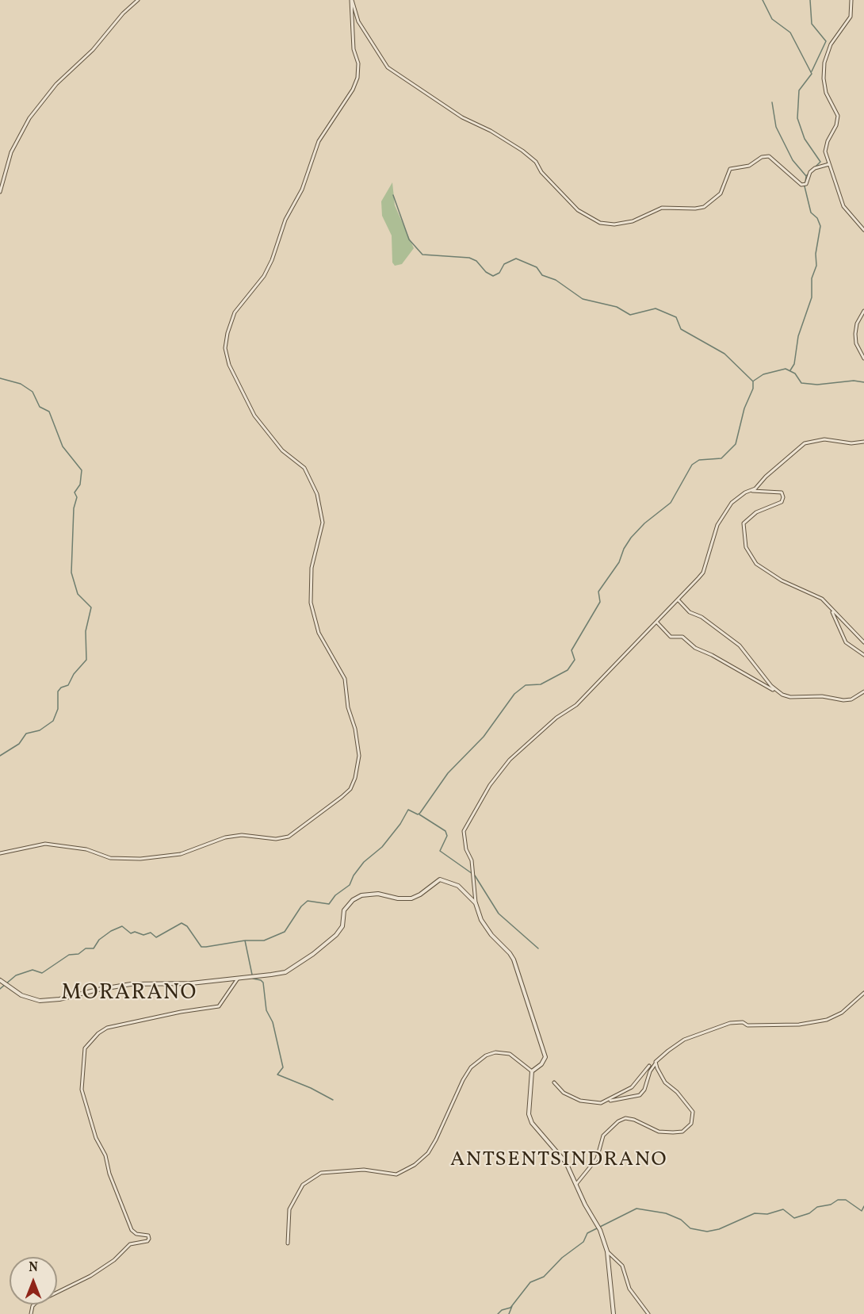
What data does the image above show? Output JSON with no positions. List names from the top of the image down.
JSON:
{
  "districts": ["MORARANO", "ANTSENTSINDRANO"],
  "north": "top"
}
